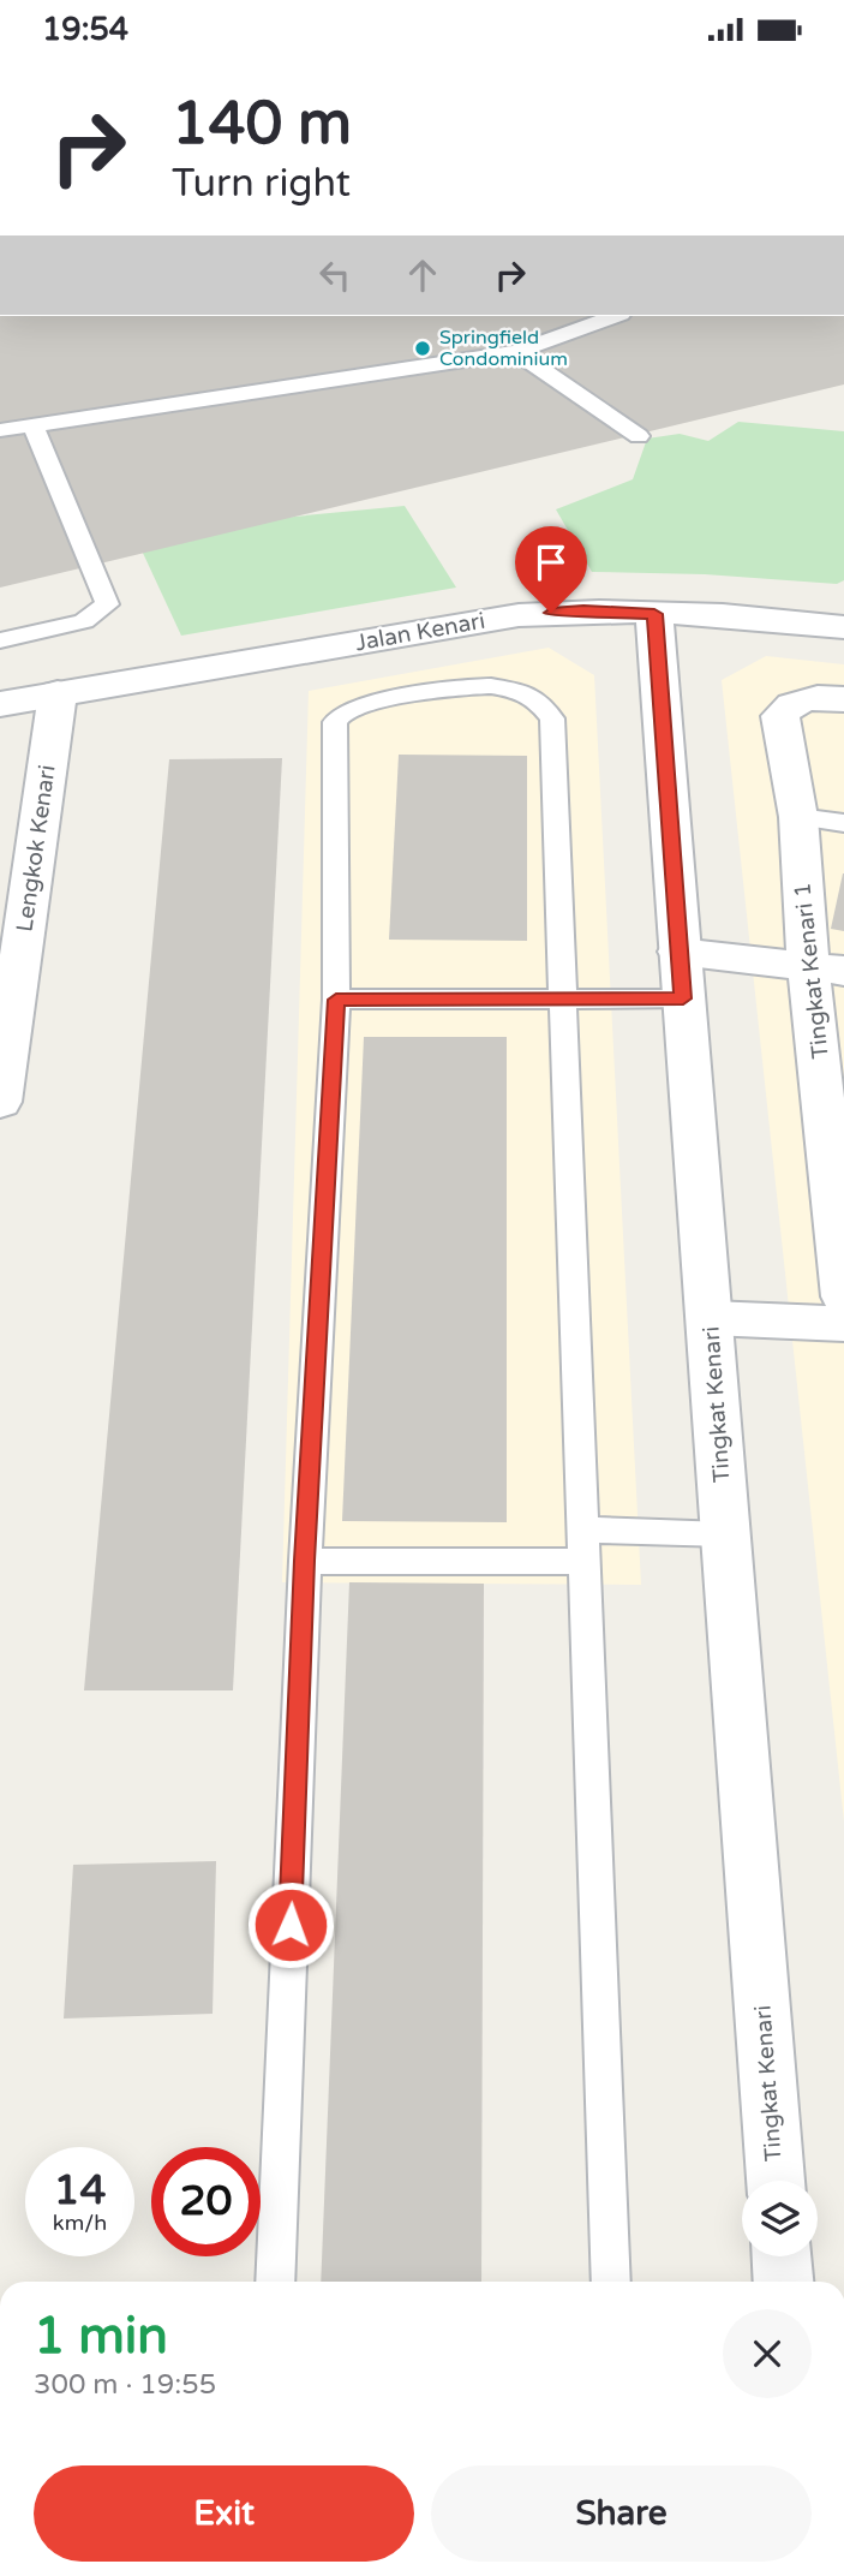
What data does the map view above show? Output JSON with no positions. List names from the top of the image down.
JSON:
{
  "streets": {
    "street": [
      "Jalan Kenari",
      "Lengkok Kenari",
      "Tingkat Kenari 1",
      "Tingkat Kenari"
    ]
  },
  "crossings": [
    ["Jalan Kenari", "Lengkok Kenari"],
    ["Jalan Kenari", "Tingkat Kenari"]
  ],
  "places": ["Springfield Condominium"],
  "page": {
    "status": "19:54",
    "turn": ["140 m", "Turn right"],
    "speed": "14 km/h",
    "limit": "20",
    "heading": ["1 min", "300 m · 19:55"],
    "buttons": ["Exit", "Share"]
  }
}
